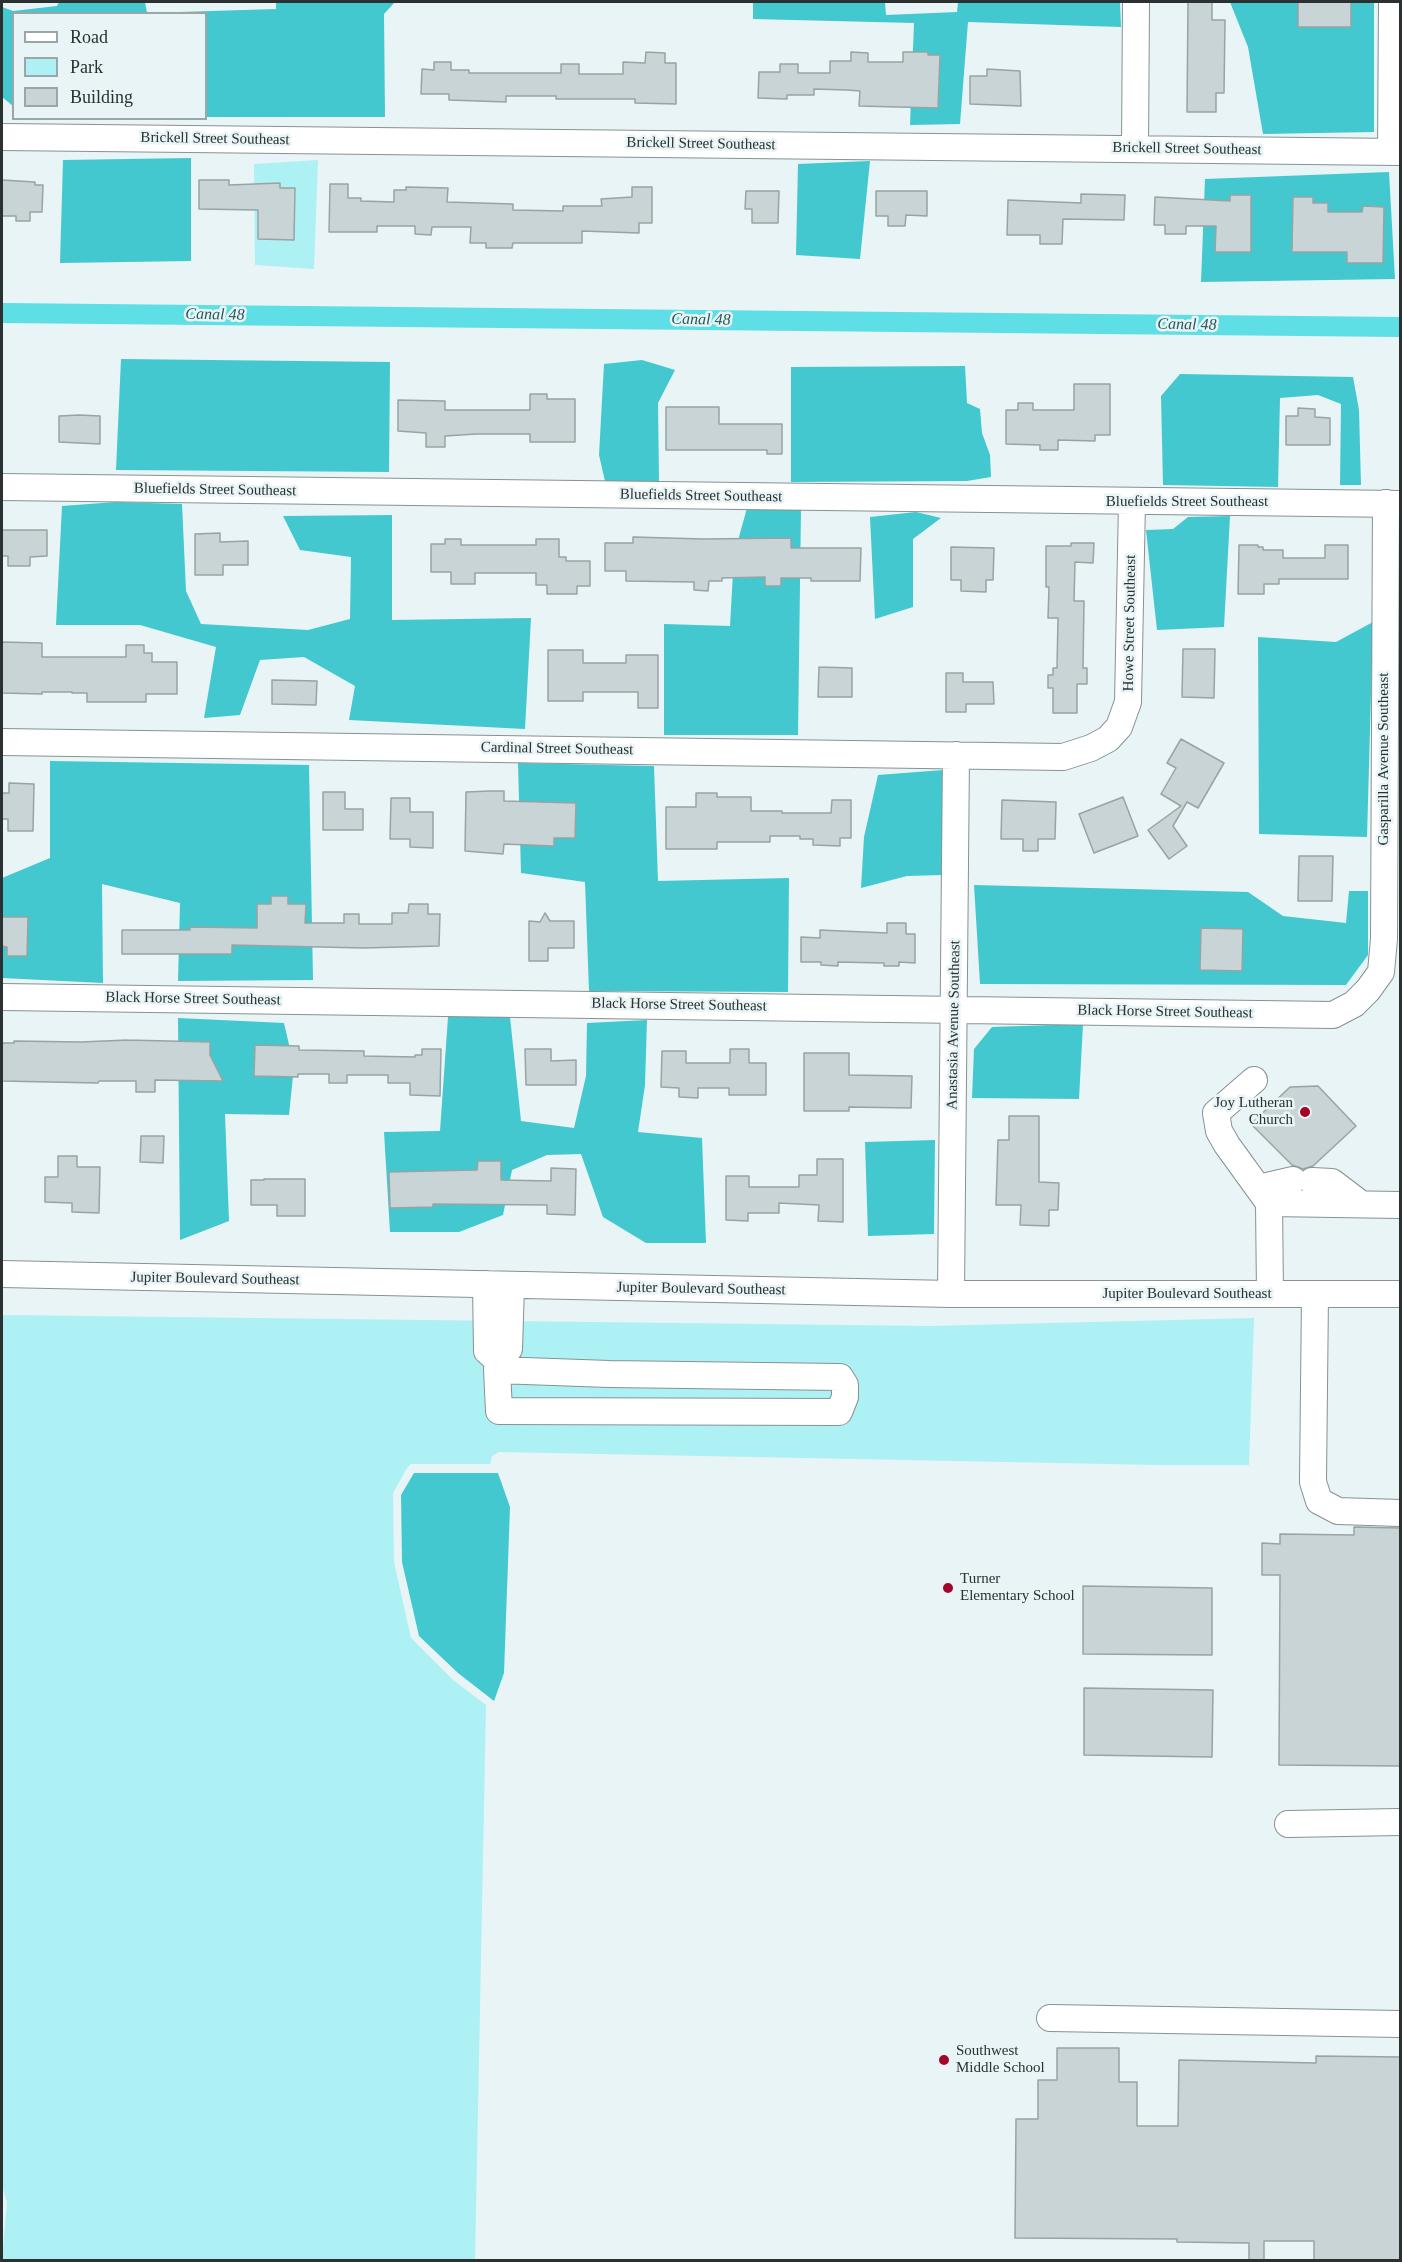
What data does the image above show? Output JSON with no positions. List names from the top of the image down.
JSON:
{
  "streets": {
    "street": [
      "Brickell Street Southeast",
      "Bluefields Street Southeast",
      "Howe Street Southeast",
      "Cardinal Street Southeast",
      "Gasparilla Avenue Southeast",
      "Black Horse Street Southeast",
      "Anastasia Avenue Southeast",
      "Jupiter Boulevard Southeast"
    ]
  },
  "crossings": [
    ["Bluefields Street Southeast", "Howe Street Southeast"],
    ["Bluefields Street Southeast", "Gasparilla Avenue Southeast"],
    ["Howe Street Southeast", "Cardinal Street Southeast"],
    ["Cardinal Street Southeast", "Anastasia Avenue Southeast"],
    ["Gasparilla Avenue Southeast", "Black Horse Street Southeast"],
    ["Black Horse Street Southeast", "Anastasia Avenue Southeast"],
    ["Anastasia Avenue Southeast", "Jupiter Boulevard Southeast"]
  ],
  "water": ["Canal 48"],
  "places": ["Joy Lutheran Church", "Turner Elementary School", "Southwest Middle School"],
  "legend": ["Road", "Park", "Building"]
}
